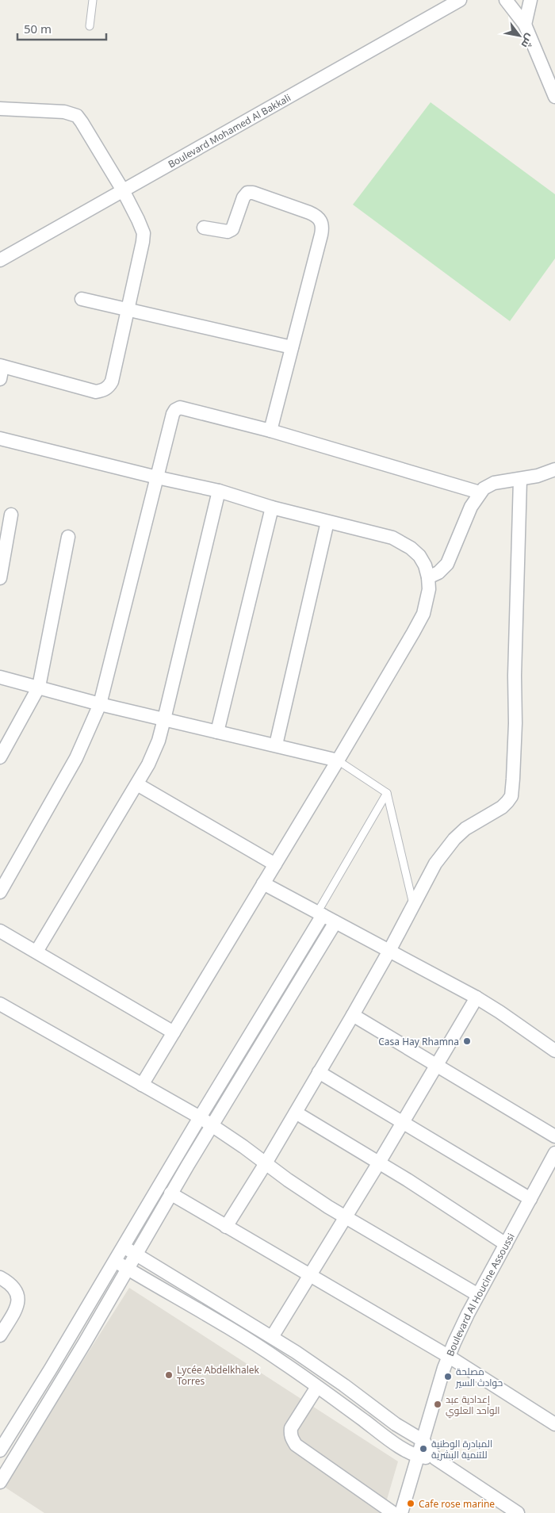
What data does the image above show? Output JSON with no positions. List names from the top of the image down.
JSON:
{
  "streets": {
    "street": ["Boulevard Mohamed Al Bakkali", "Boulevard Al Houcine Assoussi"]
  },
  "places": [
    "Casa Hay Rhamna",
    "Lycée Abdelkhalek Torres",
    "مصلحة حوادث السير",
    "إعدادية عبد الواحد العلوي",
    "المبادرة الوطنية للتنمية البشرية",
    "Cafe rose marine"
  ],
  "scale_bar": "50 m",
  "north": "bottom right"
}
